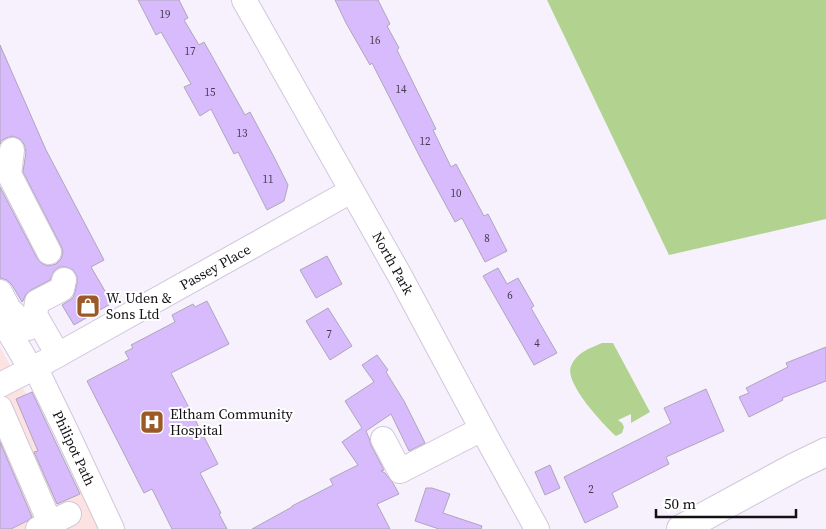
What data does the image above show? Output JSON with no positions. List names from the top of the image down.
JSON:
{
  "streets": {
    "street": ["North Park", "Passey Place", "Philipot Path"]
  },
  "crossings": [
    ["North Park", "Passey Place"],
    ["Passey Place", "Philipot Path"]
  ],
  "places": {
    "shop": ["W. Uden & Sons Ltd"],
    "hospital": ["Eltham Community Hospital"]
  },
  "house_numbers": [
    "19",
    "16",
    "17",
    "14",
    "15",
    "13",
    "12",
    "11",
    "10",
    "8",
    "6",
    "7",
    "4",
    "2"
  ],
  "scale_bar": "50 m"
}
